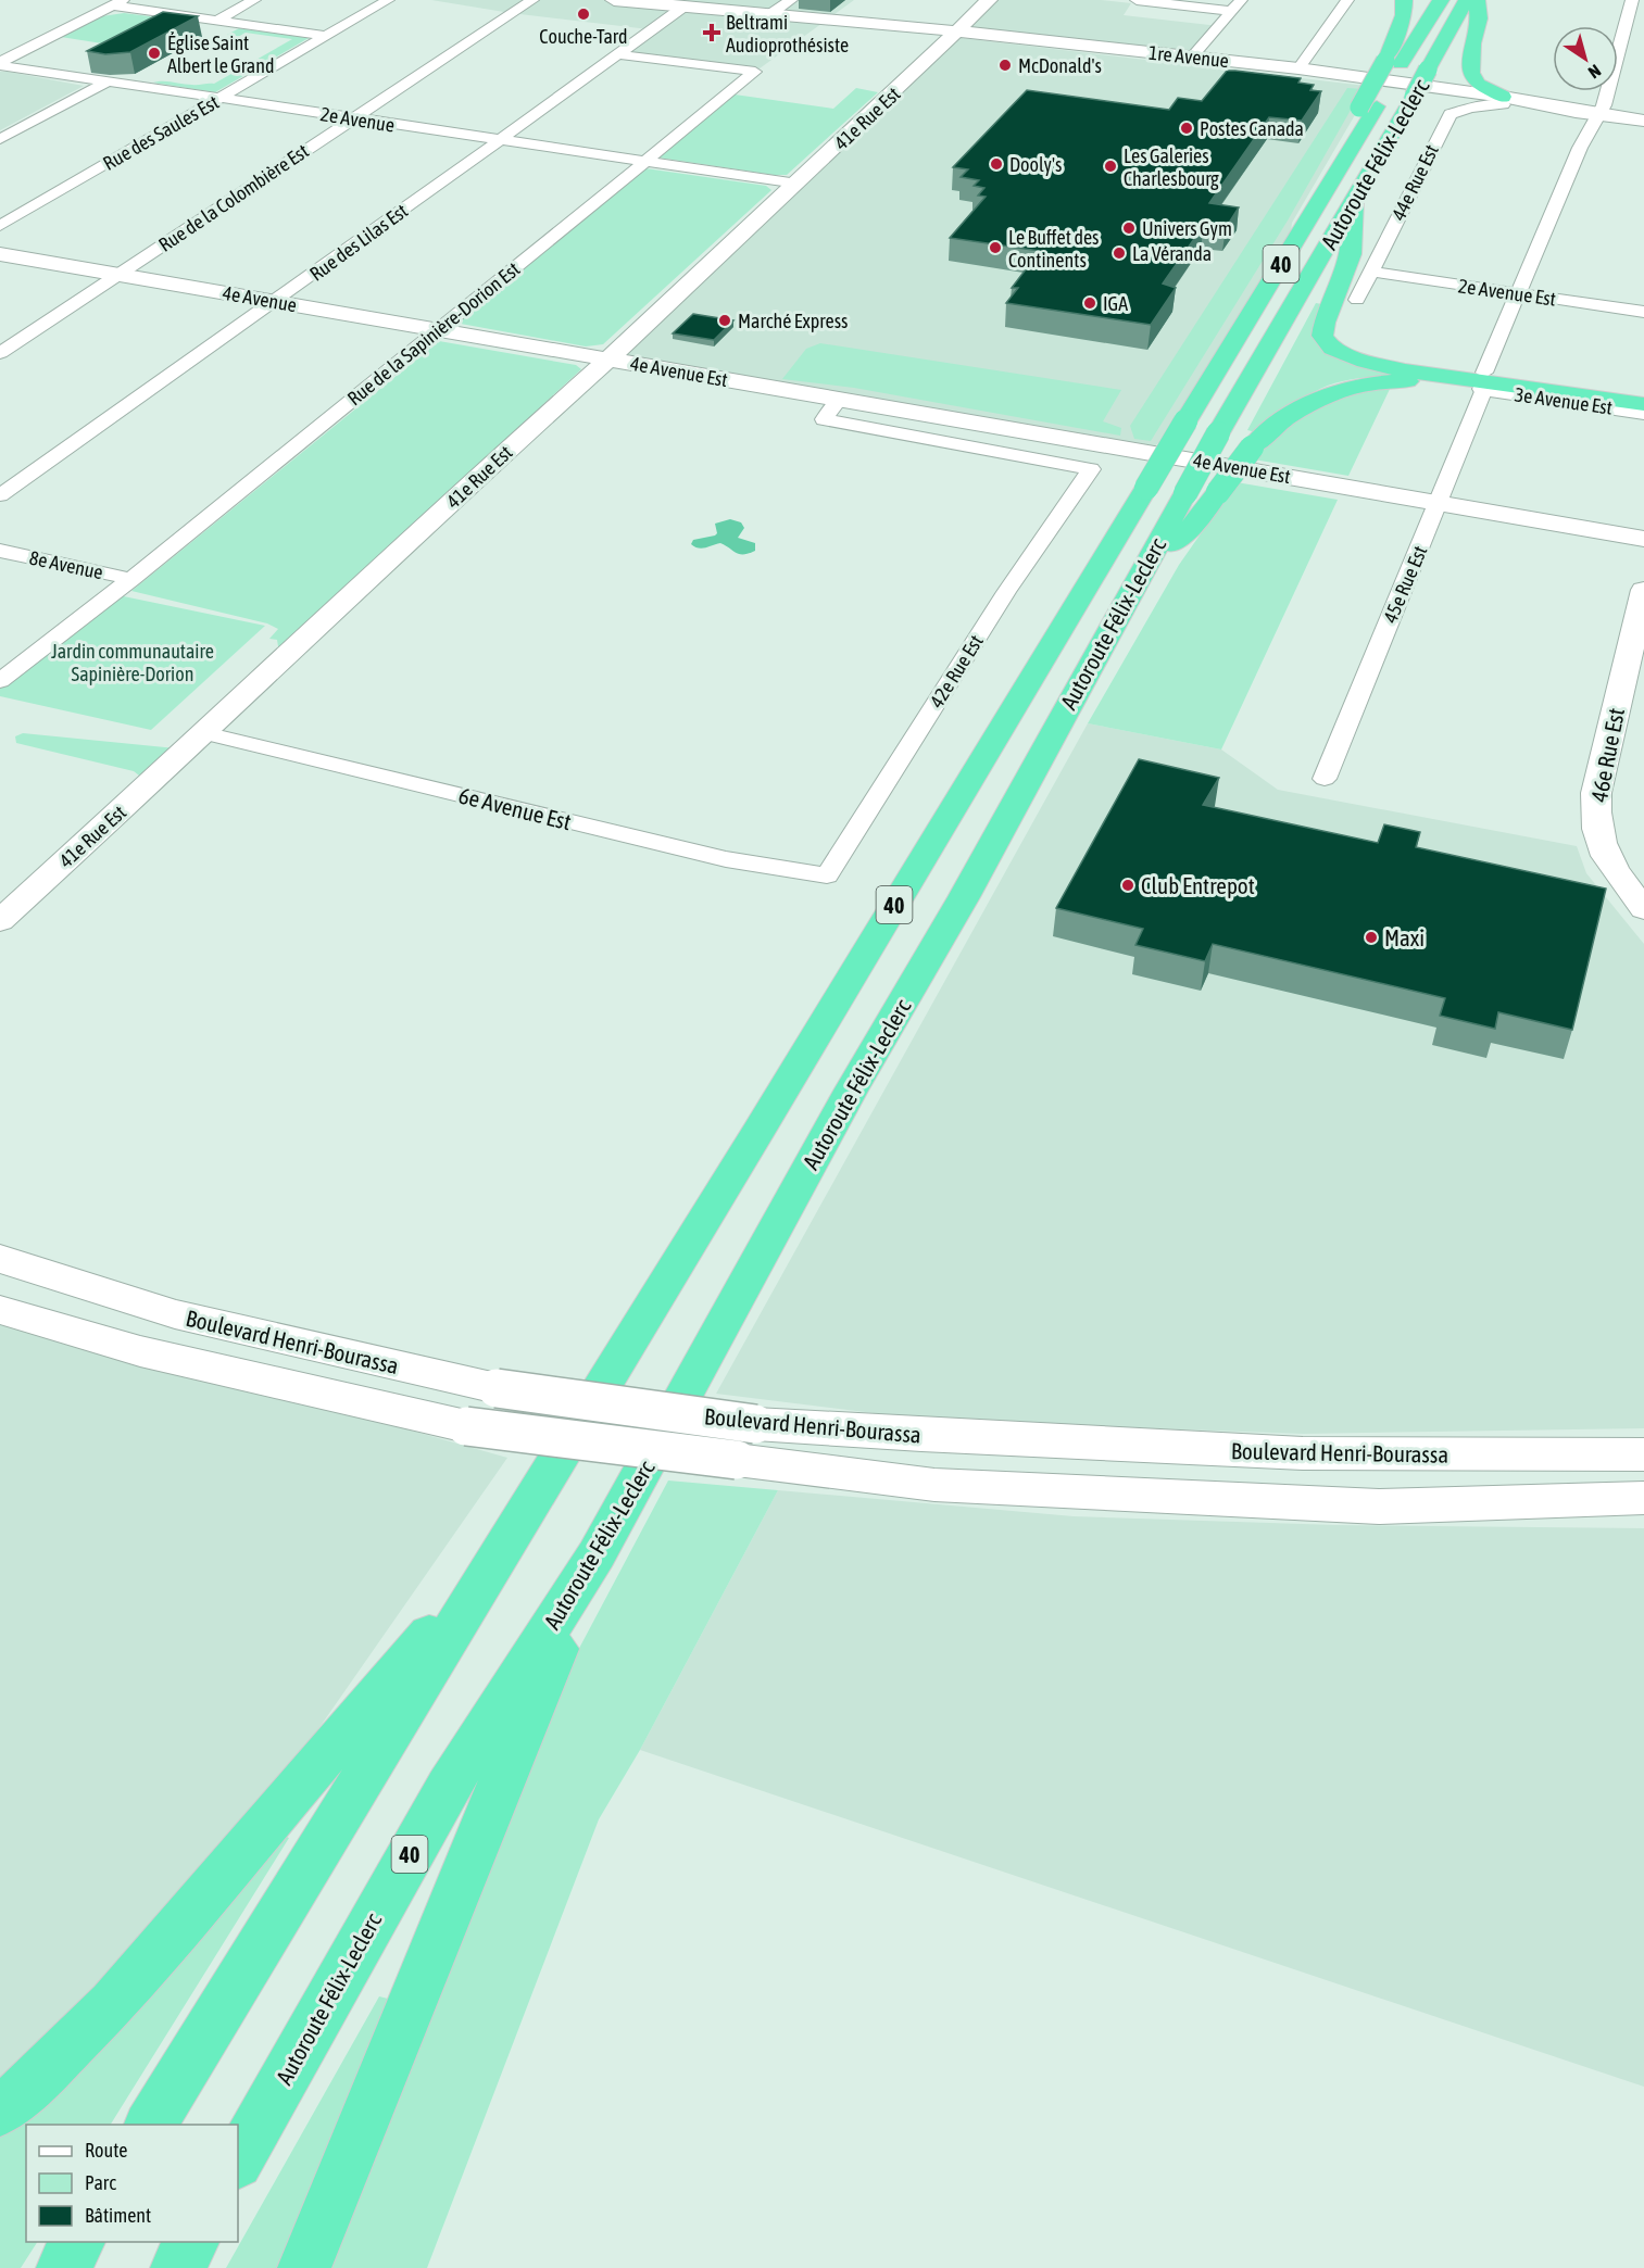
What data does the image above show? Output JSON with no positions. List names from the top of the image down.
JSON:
{
  "streets": {
    "highway": ["Autoroute Félix-Leclerc", "40"],
    "street": [
      "1re Avenue",
      "41e Rue Est",
      "2e Avenue",
      "Rue des Saules Est",
      "44e Rue Est",
      "Rue de la Colombière Est",
      "Rue des Lilas Est",
      "2e Avenue Est",
      "4e Avenue",
      "Rue de la Sapinière-Dorion Est",
      "4e Avenue Est",
      "3e Avenue Est",
      "8e Avenue",
      "45e Rue Est",
      "42e Rue Est",
      "46e Rue Est",
      "6e Avenue Est",
      "Boulevard Henri-Bourassa"
    ]
  },
  "crossings": [
    ["1re Avenue", "41e Rue Est"],
    ["1re Avenue", "44e Rue Est"],
    ["1re Avenue", "Rue des Lilas Est"],
    ["1re Avenue", "45e Rue Est"],
    ["41e Rue Est", "2e Avenue"],
    ["41e Rue Est", "4e Avenue Est"],
    ["41e Rue Est", "6e Avenue Est"],
    ["2e Avenue", "Rue des Saules Est"],
    ["2e Avenue", "Rue de la Colombière Est"],
    ["2e Avenue", "Rue des Lilas Est"],
    ["2e Avenue", "Rue de la Sapinière-Dorion Est"],
    ["44e Rue Est", "2e Avenue Est"],
    ["Rue de la Colombière Est", "4e Avenue"],
    ["Rue des Lilas Est", "4e Avenue"],
    ["Rue des Lilas Est", "Rue de la Sapinière-Dorion Est"],
    ["2e Avenue Est", "45e Rue Est"],
    ["4e Avenue", "Rue de la Sapinière-Dorion Est"],
    ["4e Avenue", "4e Avenue Est"],
    ["Rue de la Sapinière-Dorion Est", "8e Avenue"],
    ["4e Avenue Est", "45e Rue Est"],
    ["4e Avenue Est", "42e Rue Est"],
    ["3e Avenue Est", "45e Rue Est"],
    ["42e Rue Est", "6e Avenue Est"]
  ],
  "parks": ["Jardin communautaire Sapinière-Dorion"],
  "places": {
    "other": [
      "Couche-Tard",
      "Église Saint Albert le Grand",
      "McDonald's",
      "Postes Canada",
      "Dooly's",
      "Les Galeries Charlesbourg",
      "Univers Gym",
      "Le Buffet des Continents",
      "La Véranda",
      "IGA",
      "Marché Express",
      "Club Entrepot",
      "Maxi"
    ],
    "health": ["Beltrami Audioprothésiste"]
  },
  "legend": ["Route", "Parc", "Bâtiment"],
  "north": "bottom right"
}
